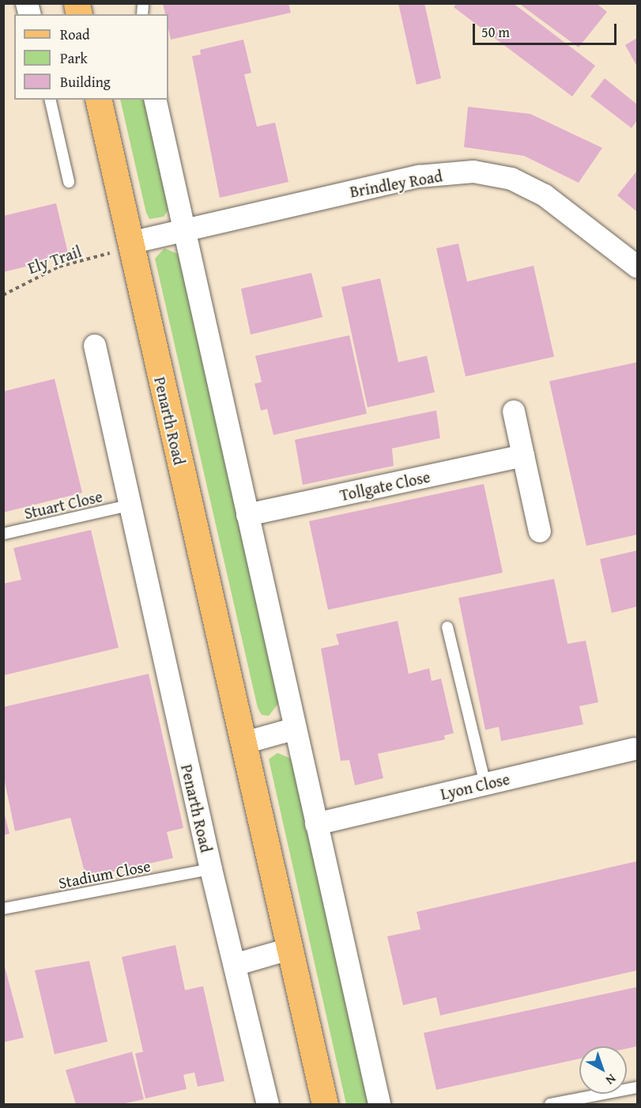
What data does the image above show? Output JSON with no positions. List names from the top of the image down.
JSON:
{
  "streets": {
    "main road": ["Penarth Road"],
    "street": ["Brindley Road", "Tollgate Close", "Lyon Close"],
    "lane": ["Stuart Close", "Stadium Close"],
    "path": ["Ely Trail"]
  },
  "crossings": [
    ["Brindley Road", "Ely Trail"],
    ["Brindley Road", "Penarth Road"],
    ["Ely Trail", "Penarth Road"],
    ["Penarth Road", "Stuart Close"],
    ["Penarth Road", "Stadium Close"]
  ],
  "legend": ["Road", "Park", "Building"],
  "scale_bar": "50 m",
  "north": "bottom right"
}
